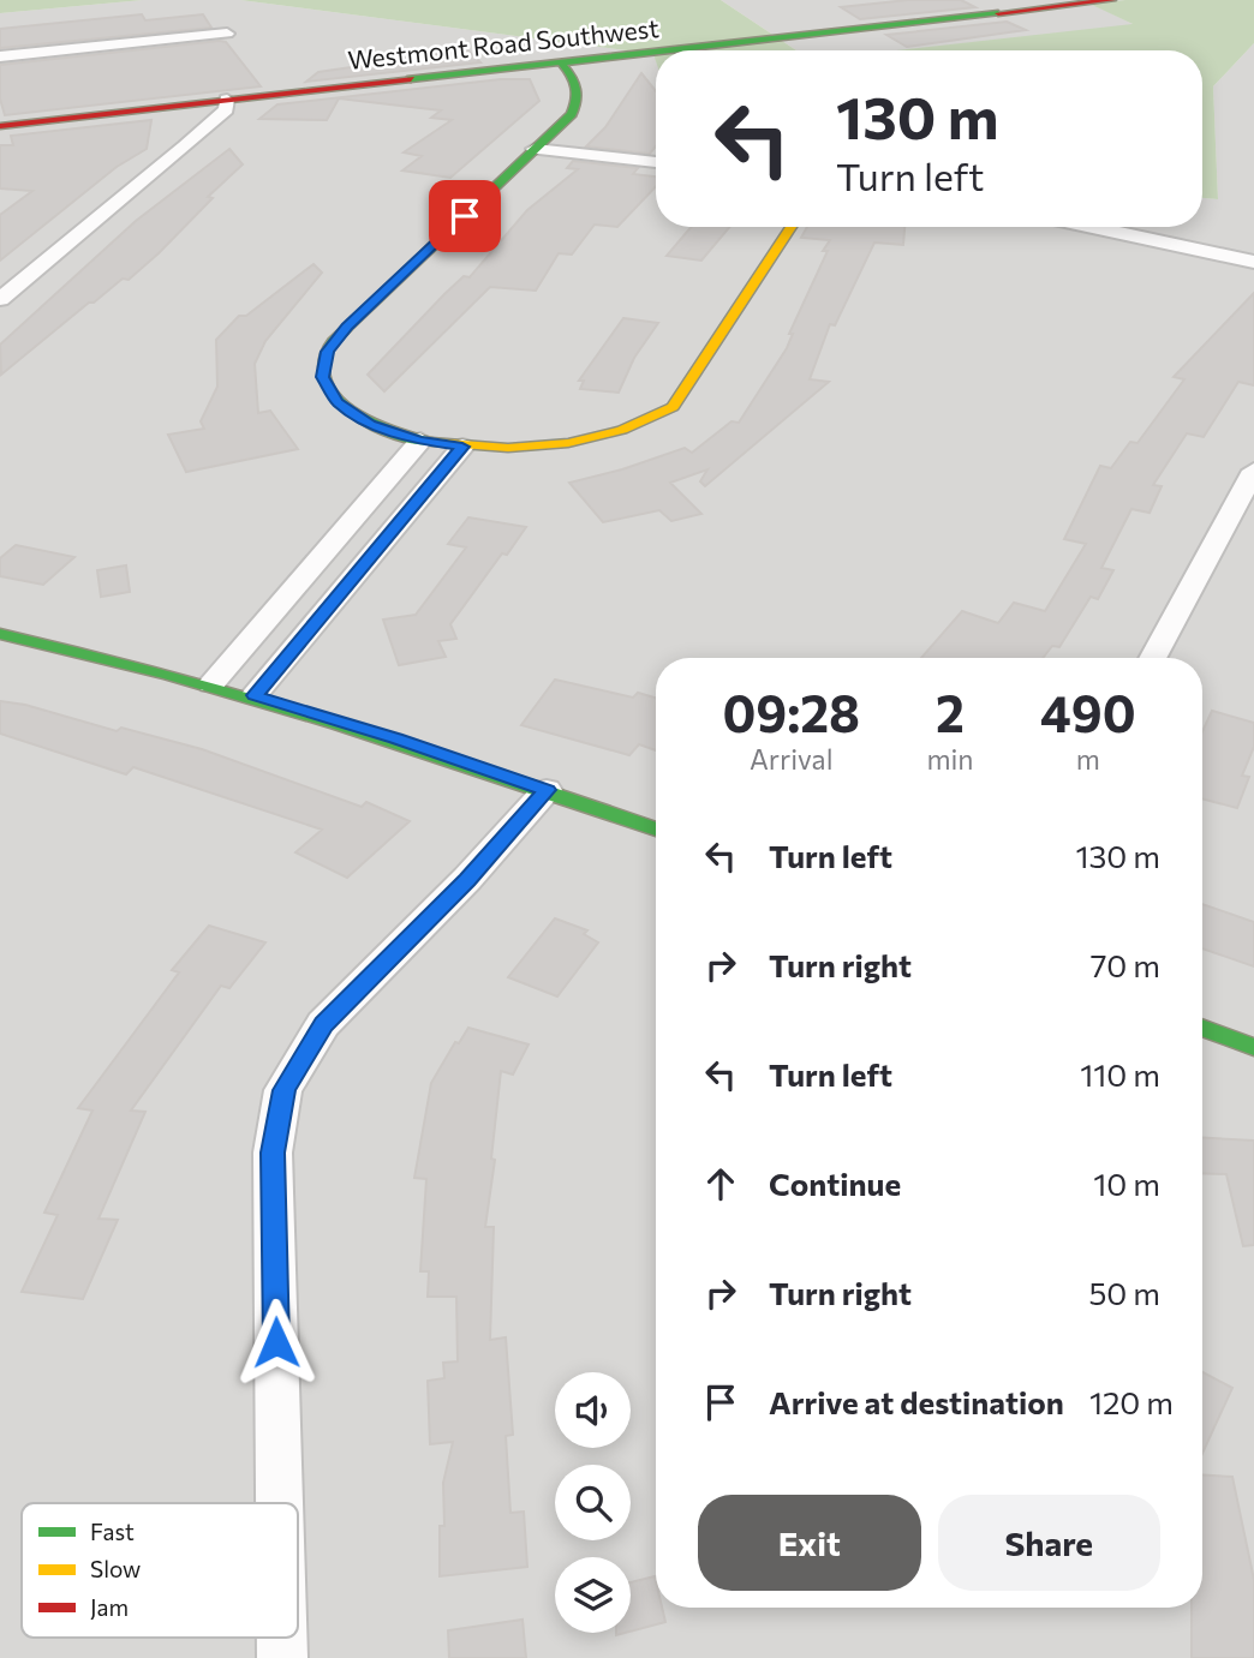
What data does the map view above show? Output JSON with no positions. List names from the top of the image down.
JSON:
{
  "streets": {
    "street": ["Westmont Road Southwest"]
  },
  "legend": ["Fast", "Slow", "Jam"],
  "page": {
    "turn": ["130 m", "Turn left"],
    "eta": [
      "09:28",
      "Arrival",
      "2",
      "min",
      "490",
      "m"
    ],
    "list": [
      {
        "name": "Turn left",
        "value": "130 m"
      },
      {
        "name": "Turn right",
        "value": "70 m"
      },
      {
        "name": "Turn left",
        "value": "110 m"
      },
      {
        "name": "Continue",
        "value": "10 m"
      },
      {
        "name": "Turn right",
        "value": "50 m"
      },
      {
        "name": "Arrive at destination",
        "value": "120 m"
      }
    ],
    "buttons": ["Exit", "Share"]
  }
}
